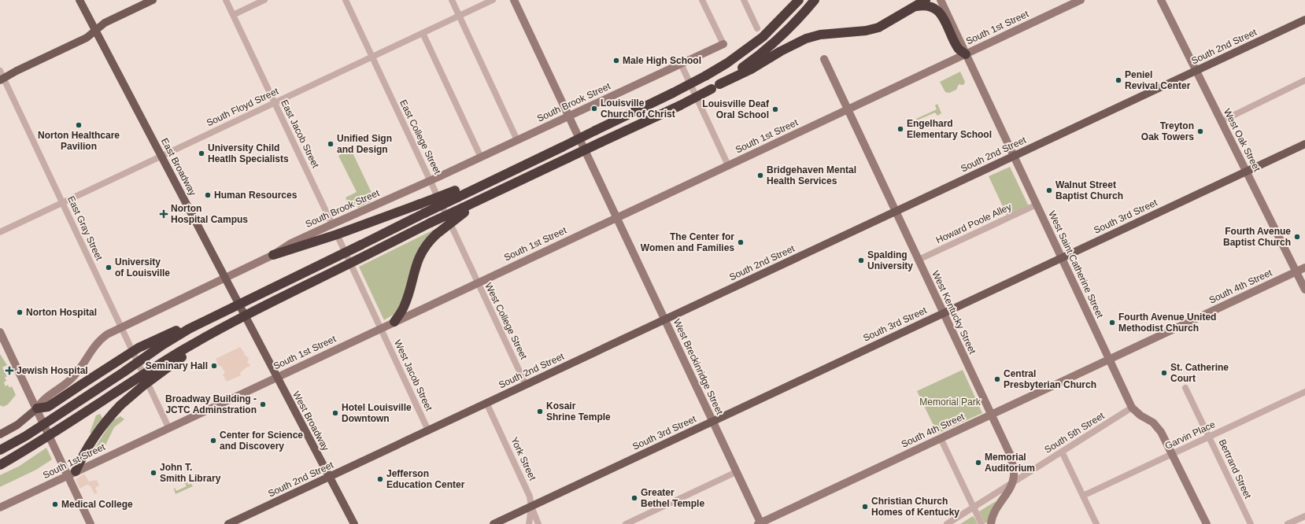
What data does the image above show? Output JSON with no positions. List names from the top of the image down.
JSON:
{
  "streets": {
    "main road": [
      "South 2nd Street",
      "South Brook Street",
      "East Broadway",
      "South 3rd Street",
      "West Broadway"
    ],
    "street": [
      "South 1st Street",
      "South Floyd Street",
      "East Jacob Street",
      "East College Street",
      "West Oak Street",
      "Howard Poole Alley",
      "East Gray Street",
      "West Saint Catherine Street",
      "South 4th Street",
      "West Kentucky Street",
      "West College Street",
      "West Breckinridge Street",
      "West Jacob Street",
      "South 5th Street",
      "Garvin Place",
      "York Street",
      "Bertrand Street"
    ]
  },
  "crossings": [
    ["South 1st Street", "East College Street"],
    ["South 1st Street", "East Broadway"],
    ["South 1st Street", "East Gray Street"],
    ["South 1st Street", "West Saint Catherine Street"],
    ["South 1st Street", "West Kentucky Street"],
    ["South 1st Street", "West College Street"],
    ["South 1st Street", "West Breckinridge Street"],
    ["South 1st Street", "West Jacob Street"],
    ["South 1st Street", "West Broadway"],
    ["South 2nd Street", "West Oak Street"],
    ["South 2nd Street", "West Saint Catherine Street"],
    ["South 2nd Street", "West Kentucky Street"],
    ["South 2nd Street", "West College Street"],
    ["South 2nd Street", "West Breckinridge Street"],
    ["South 2nd Street", "West Jacob Street"],
    ["South 2nd Street", "West Broadway"],
    ["South 2nd Street", "York Street"],
    ["South Brook Street", "East Jacob Street"],
    ["South Brook Street", "East College Street"],
    ["South Brook Street", "East Broadway"],
    ["South Brook Street", "East Gray Street"],
    ["South Brook Street", "West Breckinridge Street"],
    ["South Floyd Street", "East Jacob Street"],
    ["South Floyd Street", "East College Street"],
    ["South Floyd Street", "East Broadway"],
    ["South Floyd Street", "East Gray Street"],
    ["East College Street", "West College Street"],
    ["West Oak Street", "South 3rd Street"],
    ["West Oak Street", "South 4th Street"],
    ["East Broadway", "West Broadway"],
    ["South 3rd Street", "West Saint Catherine Street"],
    ["South 3rd Street", "West Kentucky Street"],
    ["South 3rd Street", "West Breckinridge Street"],
    ["South 3rd Street", "York Street"],
    ["Howard Poole Alley", "West Saint Catherine Street"],
    ["Howard Poole Alley", "West Kentucky Street"],
    ["West Saint Catherine Street", "South 4th Street"],
    ["West Saint Catherine Street", "South 5th Street"],
    ["West Saint Catherine Street", "Garvin Place"],
    ["South 4th Street", "West Kentucky Street"],
    ["South 4th Street", "West Breckinridge Street"],
    ["West Kentucky Street", "South 5th Street"],
    ["Garvin Place", "Bertrand Street"]
  ],
  "parks": ["Memorial Park"],
  "places": {
    "other": [
      "Male High School",
      "Peniel Revival Center",
      "Louisville Church of Christ",
      "Louisville Deaf Oral School",
      "Norton Healthcare Pavilion",
      "Engelhard Elementary School",
      "Treyton Oak Towers",
      "Unified Sign and Design",
      "University Child Heatlh Specialists",
      "Bridgehaven Mental Health Services",
      "Walnut Street Baptist Church",
      "Human Resources",
      "Fourth Avenue Baptist Church",
      "The Center for Women and Families",
      "Spalding University",
      "University of Louisville",
      "Norton Hospital",
      "Fourth Avenue United Methodist Church",
      "Seminary Hall",
      "St. Catherine Court",
      "Central Presbyterian Church",
      "Broadway Building - JCTC Adminstration",
      "Kosair Shrine Temple",
      "Hotel Louisville Downtown",
      "Center for Science and Discovery",
      "Memorial Auditorium",
      "John T. Smith Library",
      "Jefferson Education Center",
      "Greater Bethel Temple",
      "Medical College",
      "Christian Church Homes of Kentucky"
    ],
    "health": ["Norton Hospital Campus", "Jewish Hospital"]
  }
}
